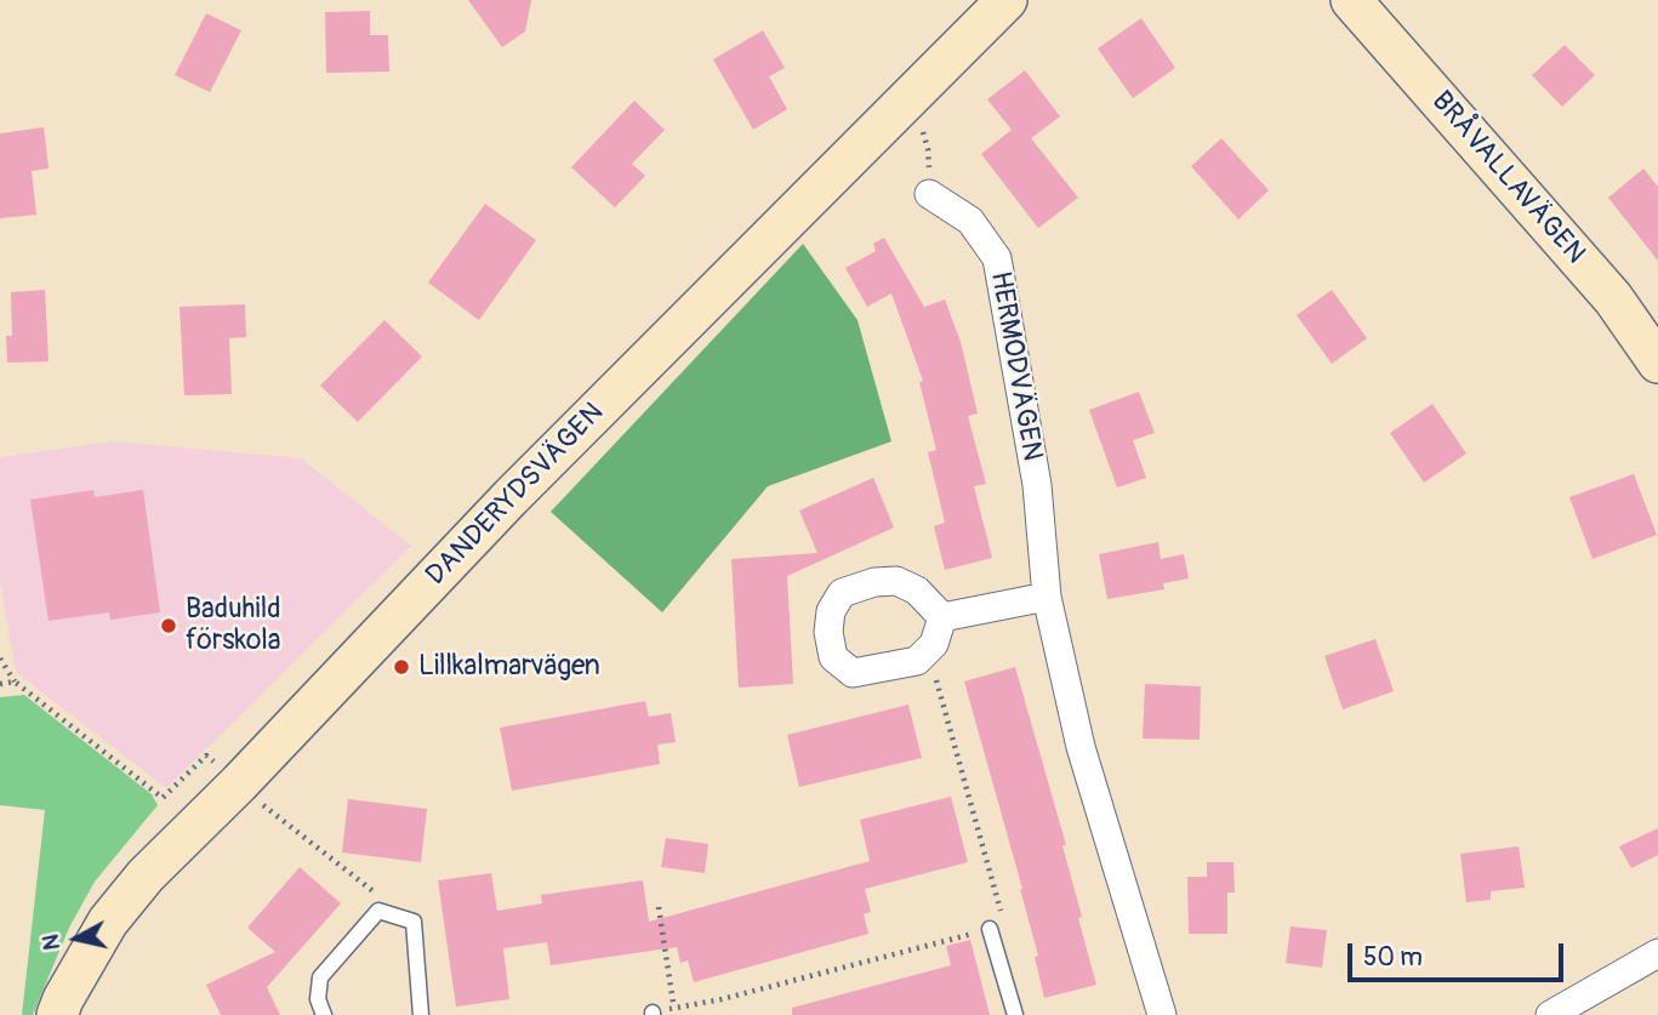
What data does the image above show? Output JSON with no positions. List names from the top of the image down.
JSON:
{
  "streets": {
    "street": ["BRÅVALLAVÄGEN", "HERMODVÄGEN", "DANDERYDSVÄGEN"]
  },
  "places": ["Baduhild förskola", "Lillkalmarvägen"],
  "scale_bar": "50 m",
  "north": "left"
}
